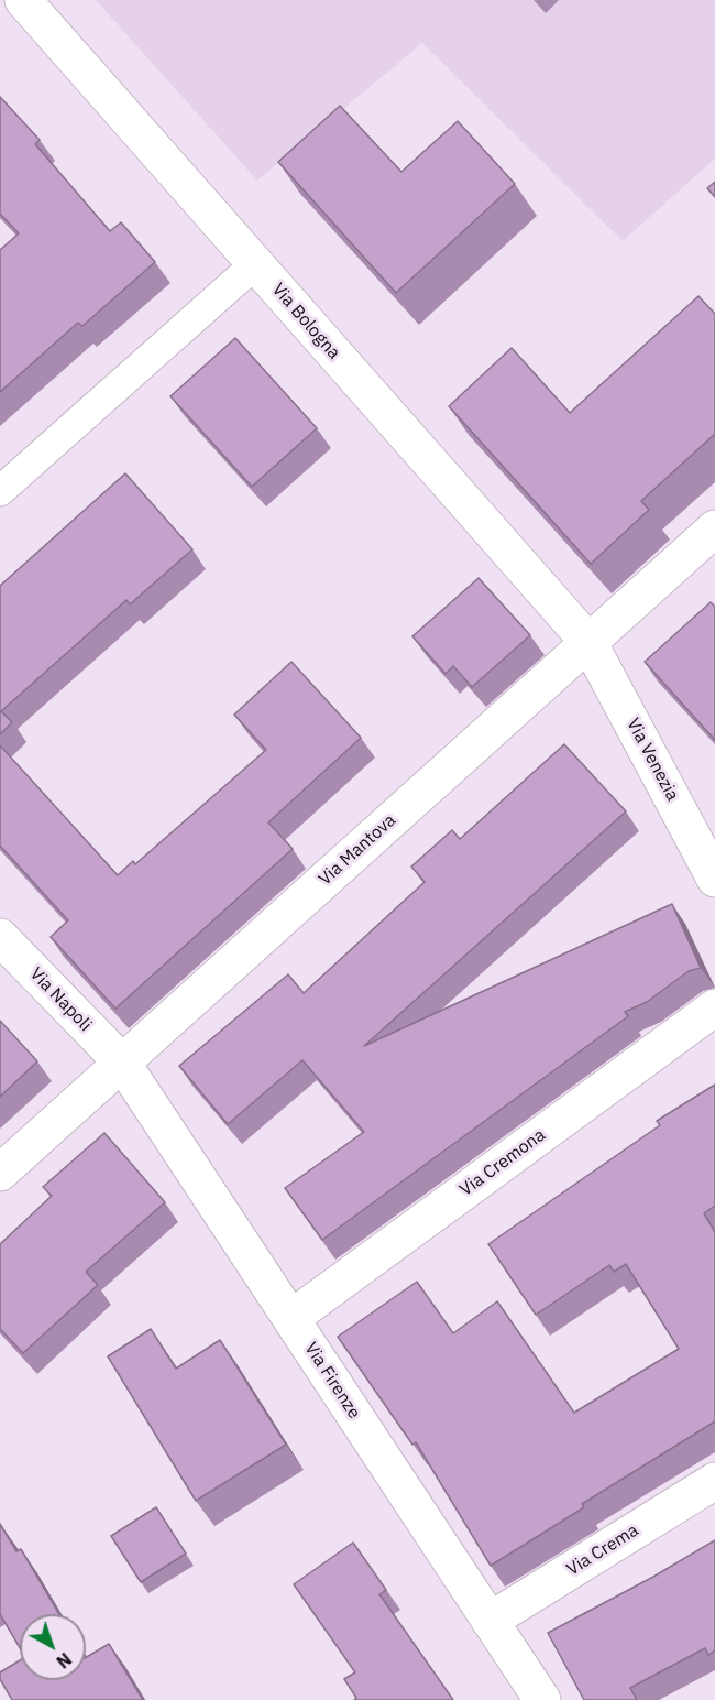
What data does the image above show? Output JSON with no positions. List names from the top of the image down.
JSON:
{
  "streets": {
    "street": [
      "Via Bologna",
      "Via Venezia",
      "Via Mantova",
      "Via Napoli",
      "Via Cremona",
      "Via Firenze",
      "Via Crema"
    ]
  },
  "crossings": [
    ["Via Bologna", "Via Venezia"],
    ["Via Bologna", "Via Mantova"],
    ["Via Venezia", "Via Mantova"],
    ["Via Mantova", "Via Napoli"],
    ["Via Mantova", "Via Firenze"],
    ["Via Napoli", "Via Firenze"],
    ["Via Cremona", "Via Firenze"],
    ["Via Firenze", "Via Crema"]
  ],
  "north": "bottom right"
}
